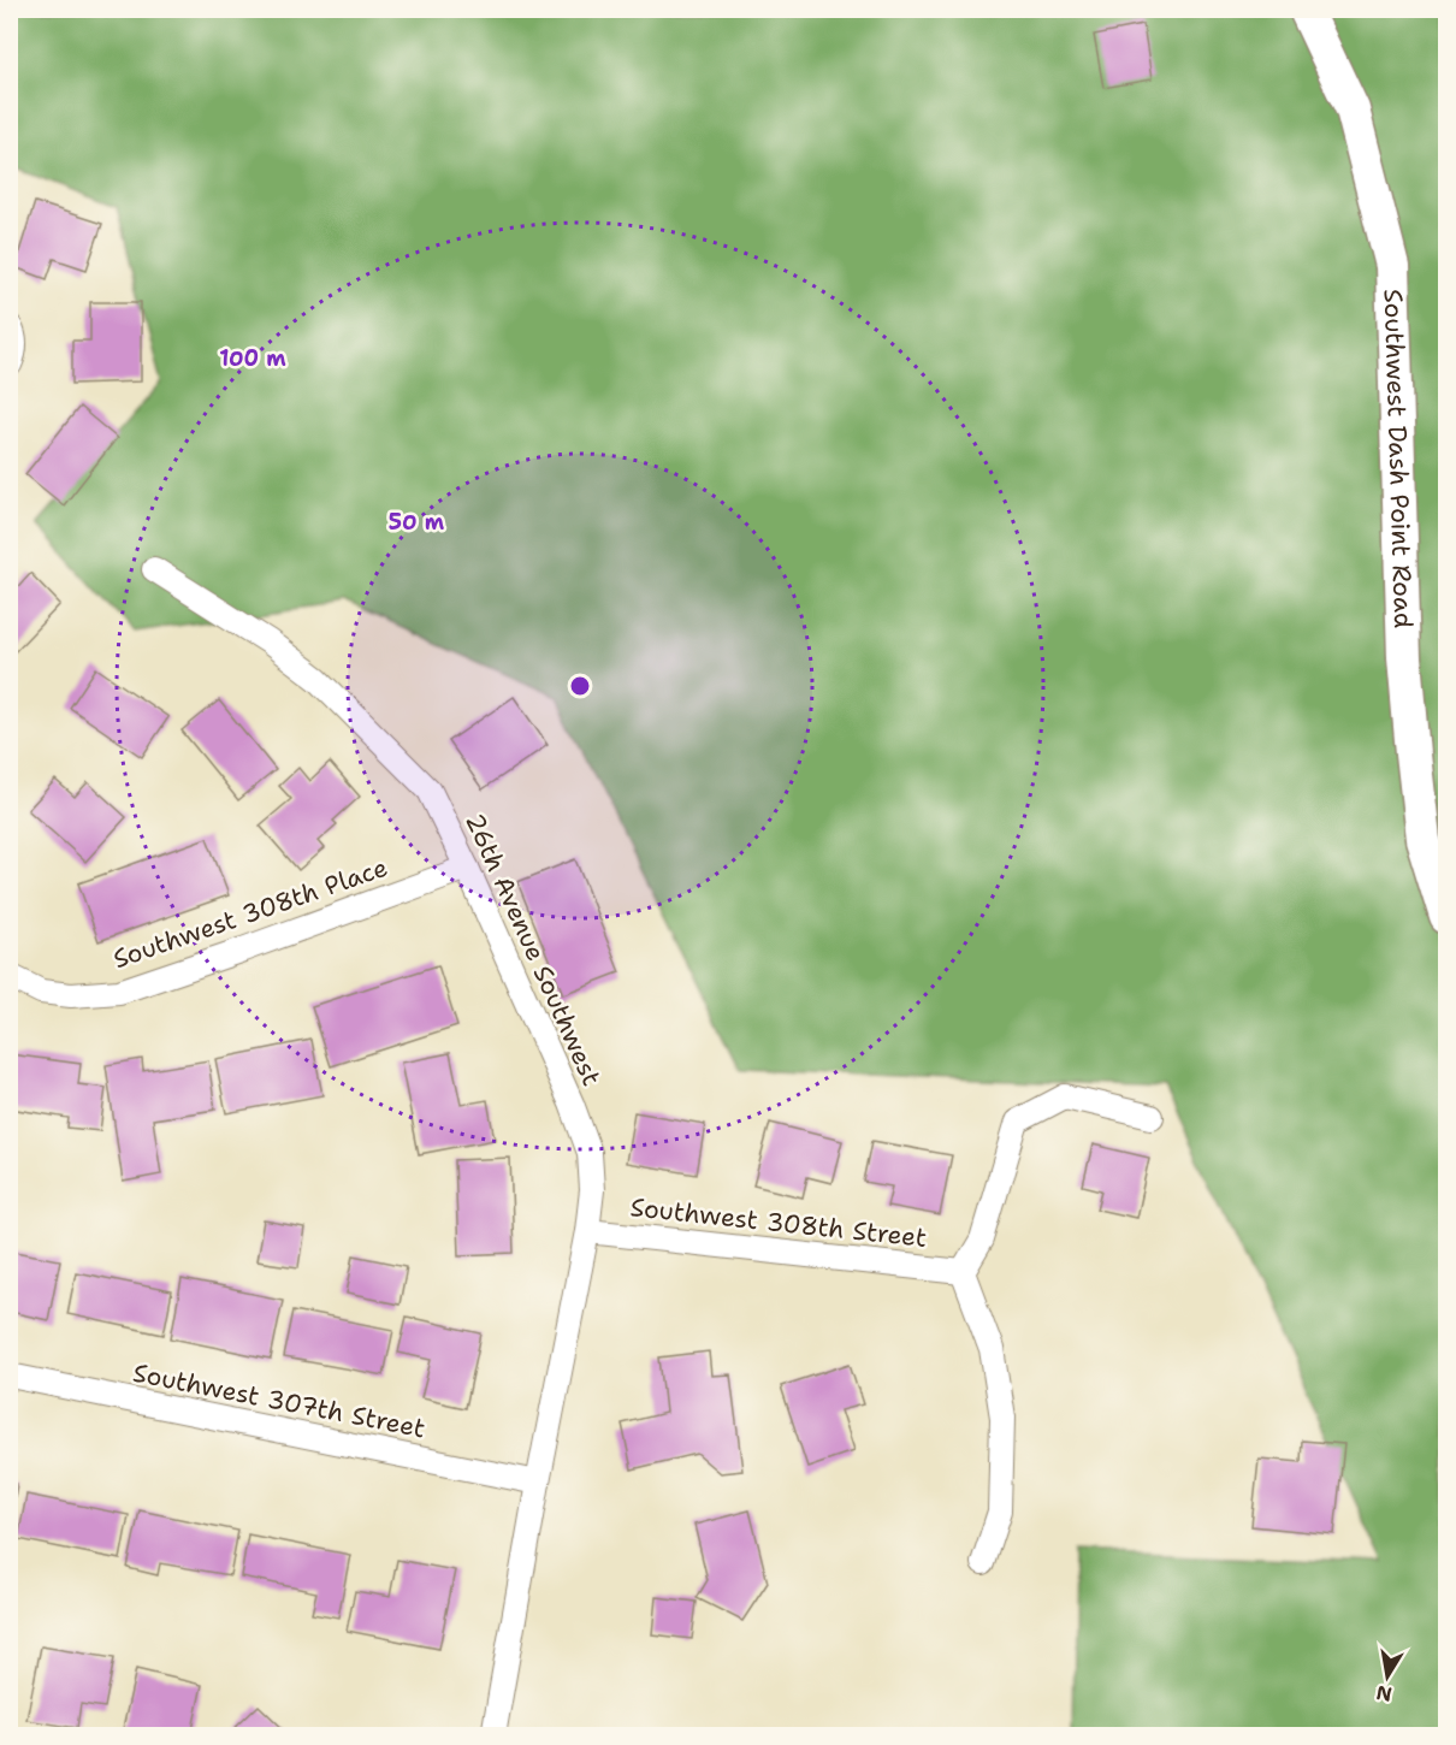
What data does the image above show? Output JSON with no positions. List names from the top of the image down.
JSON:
{
  "streets": {
    "main road": ["Southwest Dash Point Road"],
    "street": [
      "Southwest 308th Place",
      "26th Avenue Southwest",
      "Southwest 308th Street",
      "Southwest 307th Street"
    ]
  },
  "crossings": [
    ["Southwest 308th Place", "26th Avenue Southwest"],
    ["26th Avenue Southwest", "Southwest 308th Street"],
    ["26th Avenue Southwest", "Southwest 307th Street"]
  ],
  "north": "bottom",
  "rings": ["100 m", "50 m"]
}
